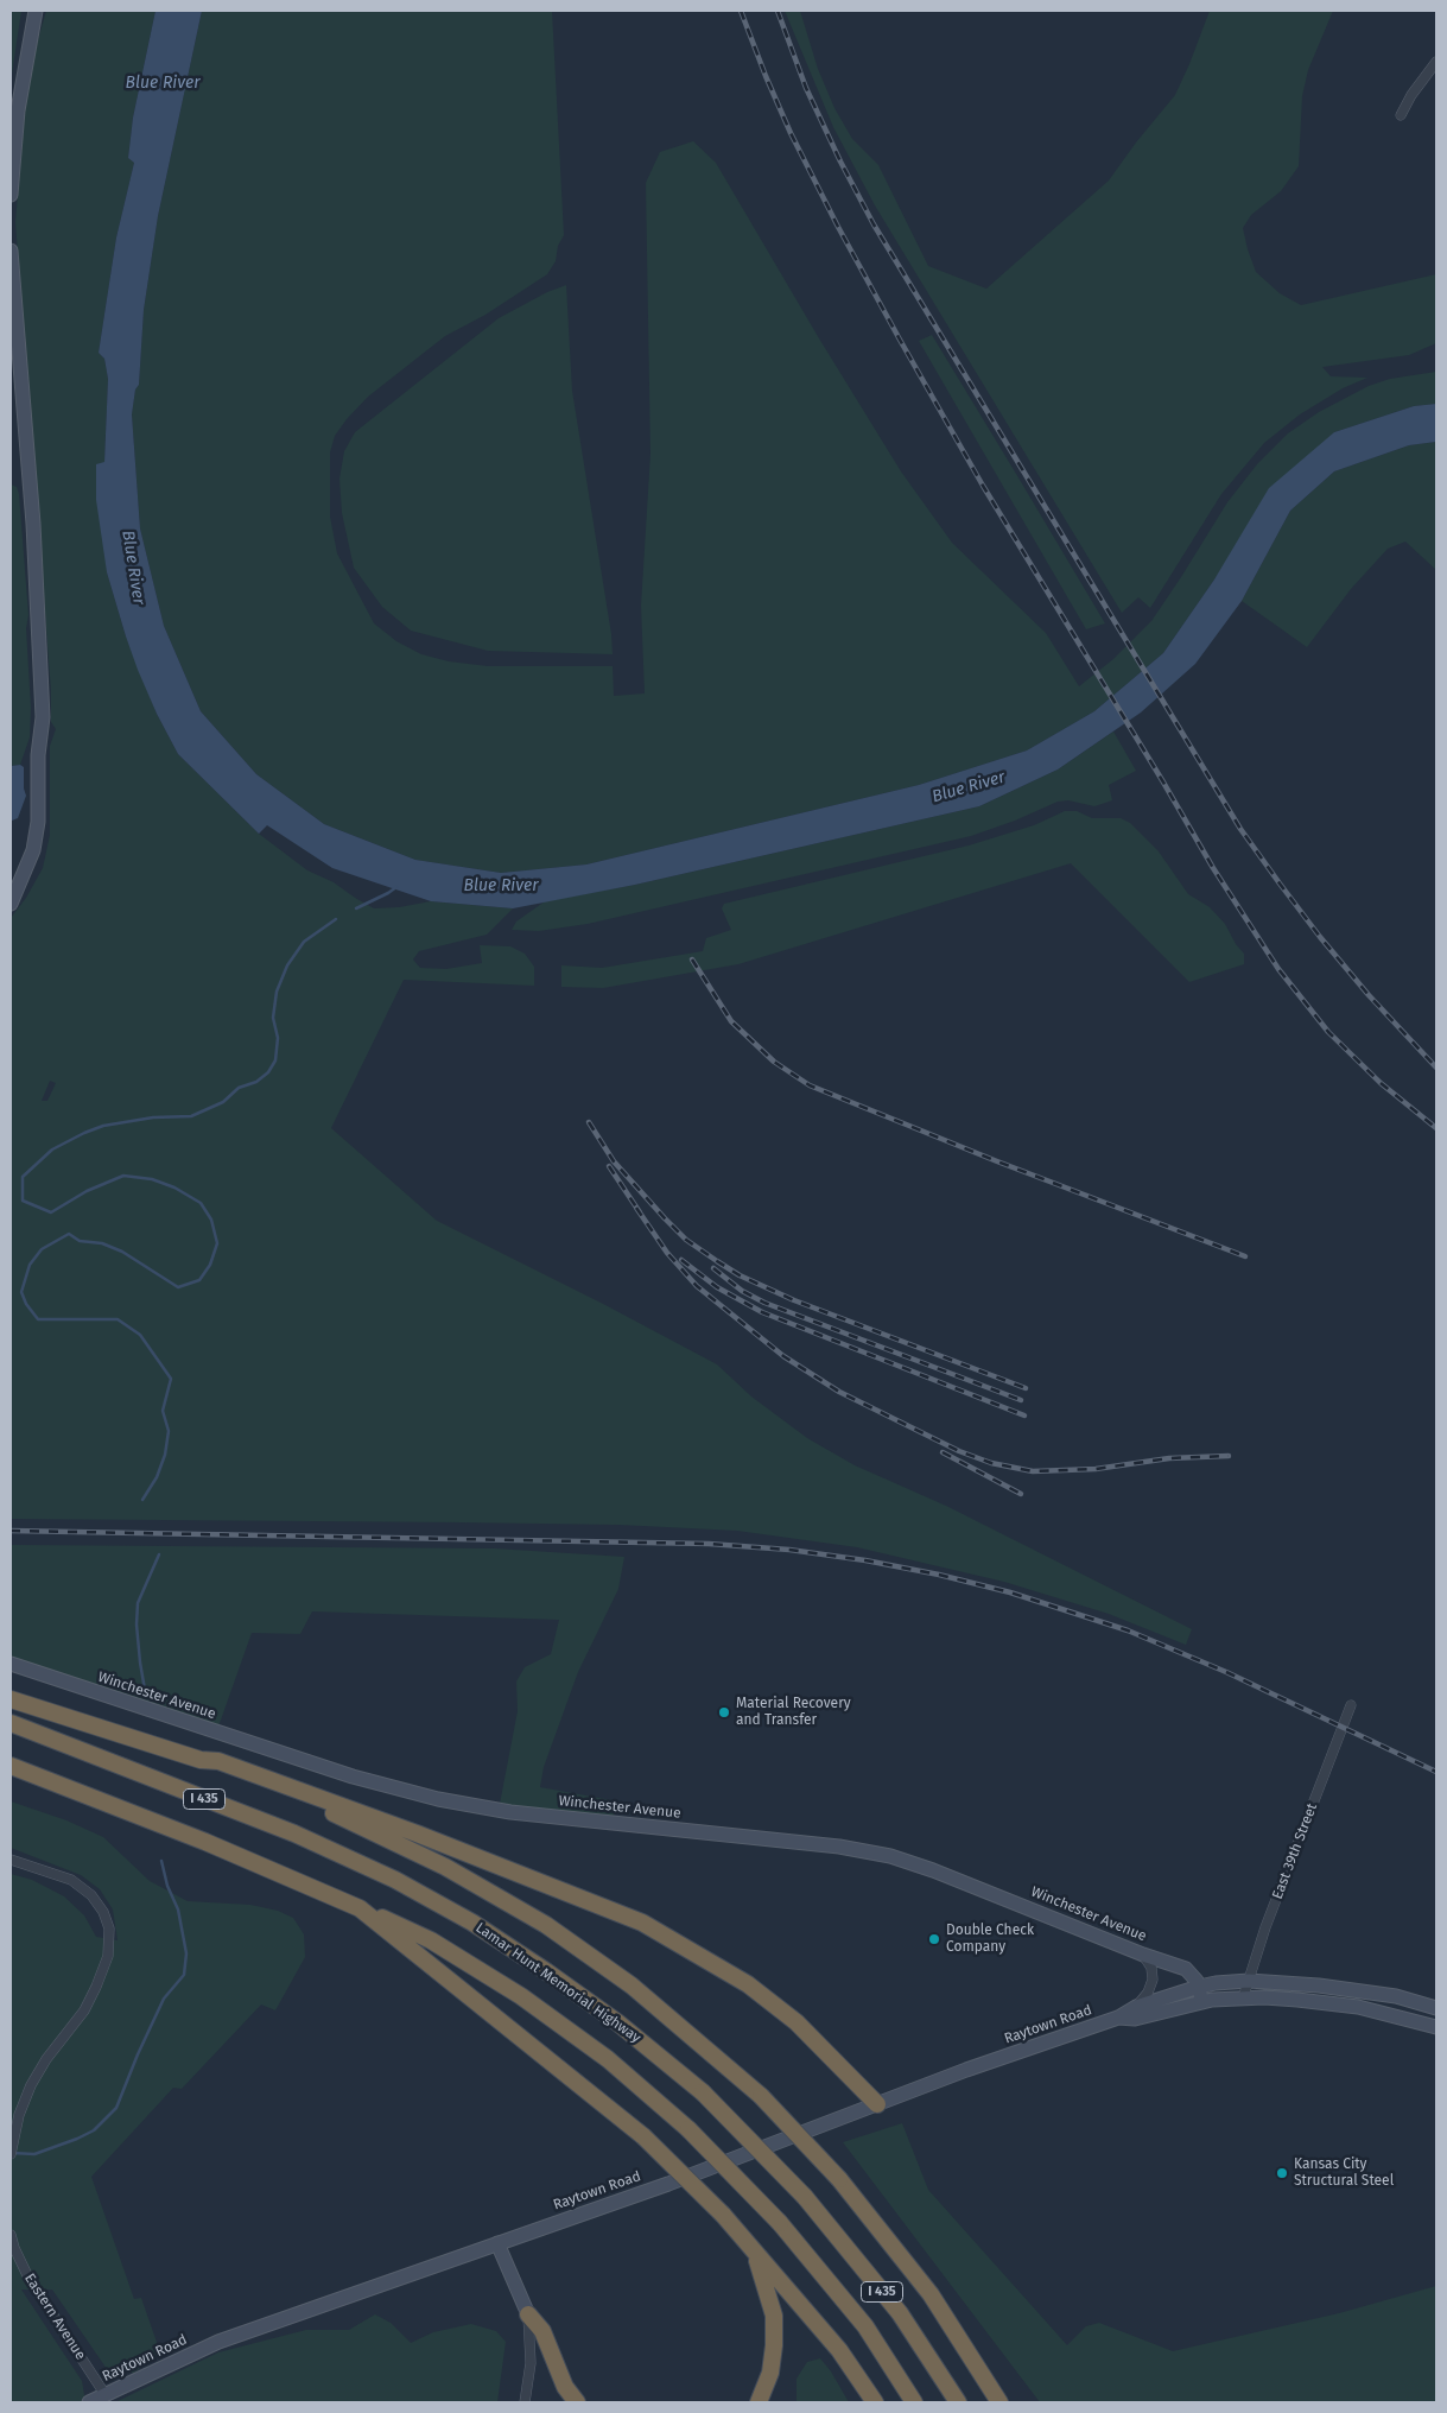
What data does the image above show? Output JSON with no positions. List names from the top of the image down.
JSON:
{
  "streets": {
    "highway": ["I 435", "Lamar Hunt Memorial Highway"],
    "street": [
      "Winchester Avenue",
      "East 39th Street",
      "Raytown Road",
      "Eastern Avenue"
    ]
  },
  "crossings": [
    ["Winchester Avenue", "Raytown Road"],
    ["East 39th Street", "Raytown Road"],
    ["Raytown Road", "Eastern Avenue"]
  ],
  "water": ["Blue River"],
  "places": ["Material Recovery and Transfer", "Double Check Company", "Kansas City Structural Steel"]
}
